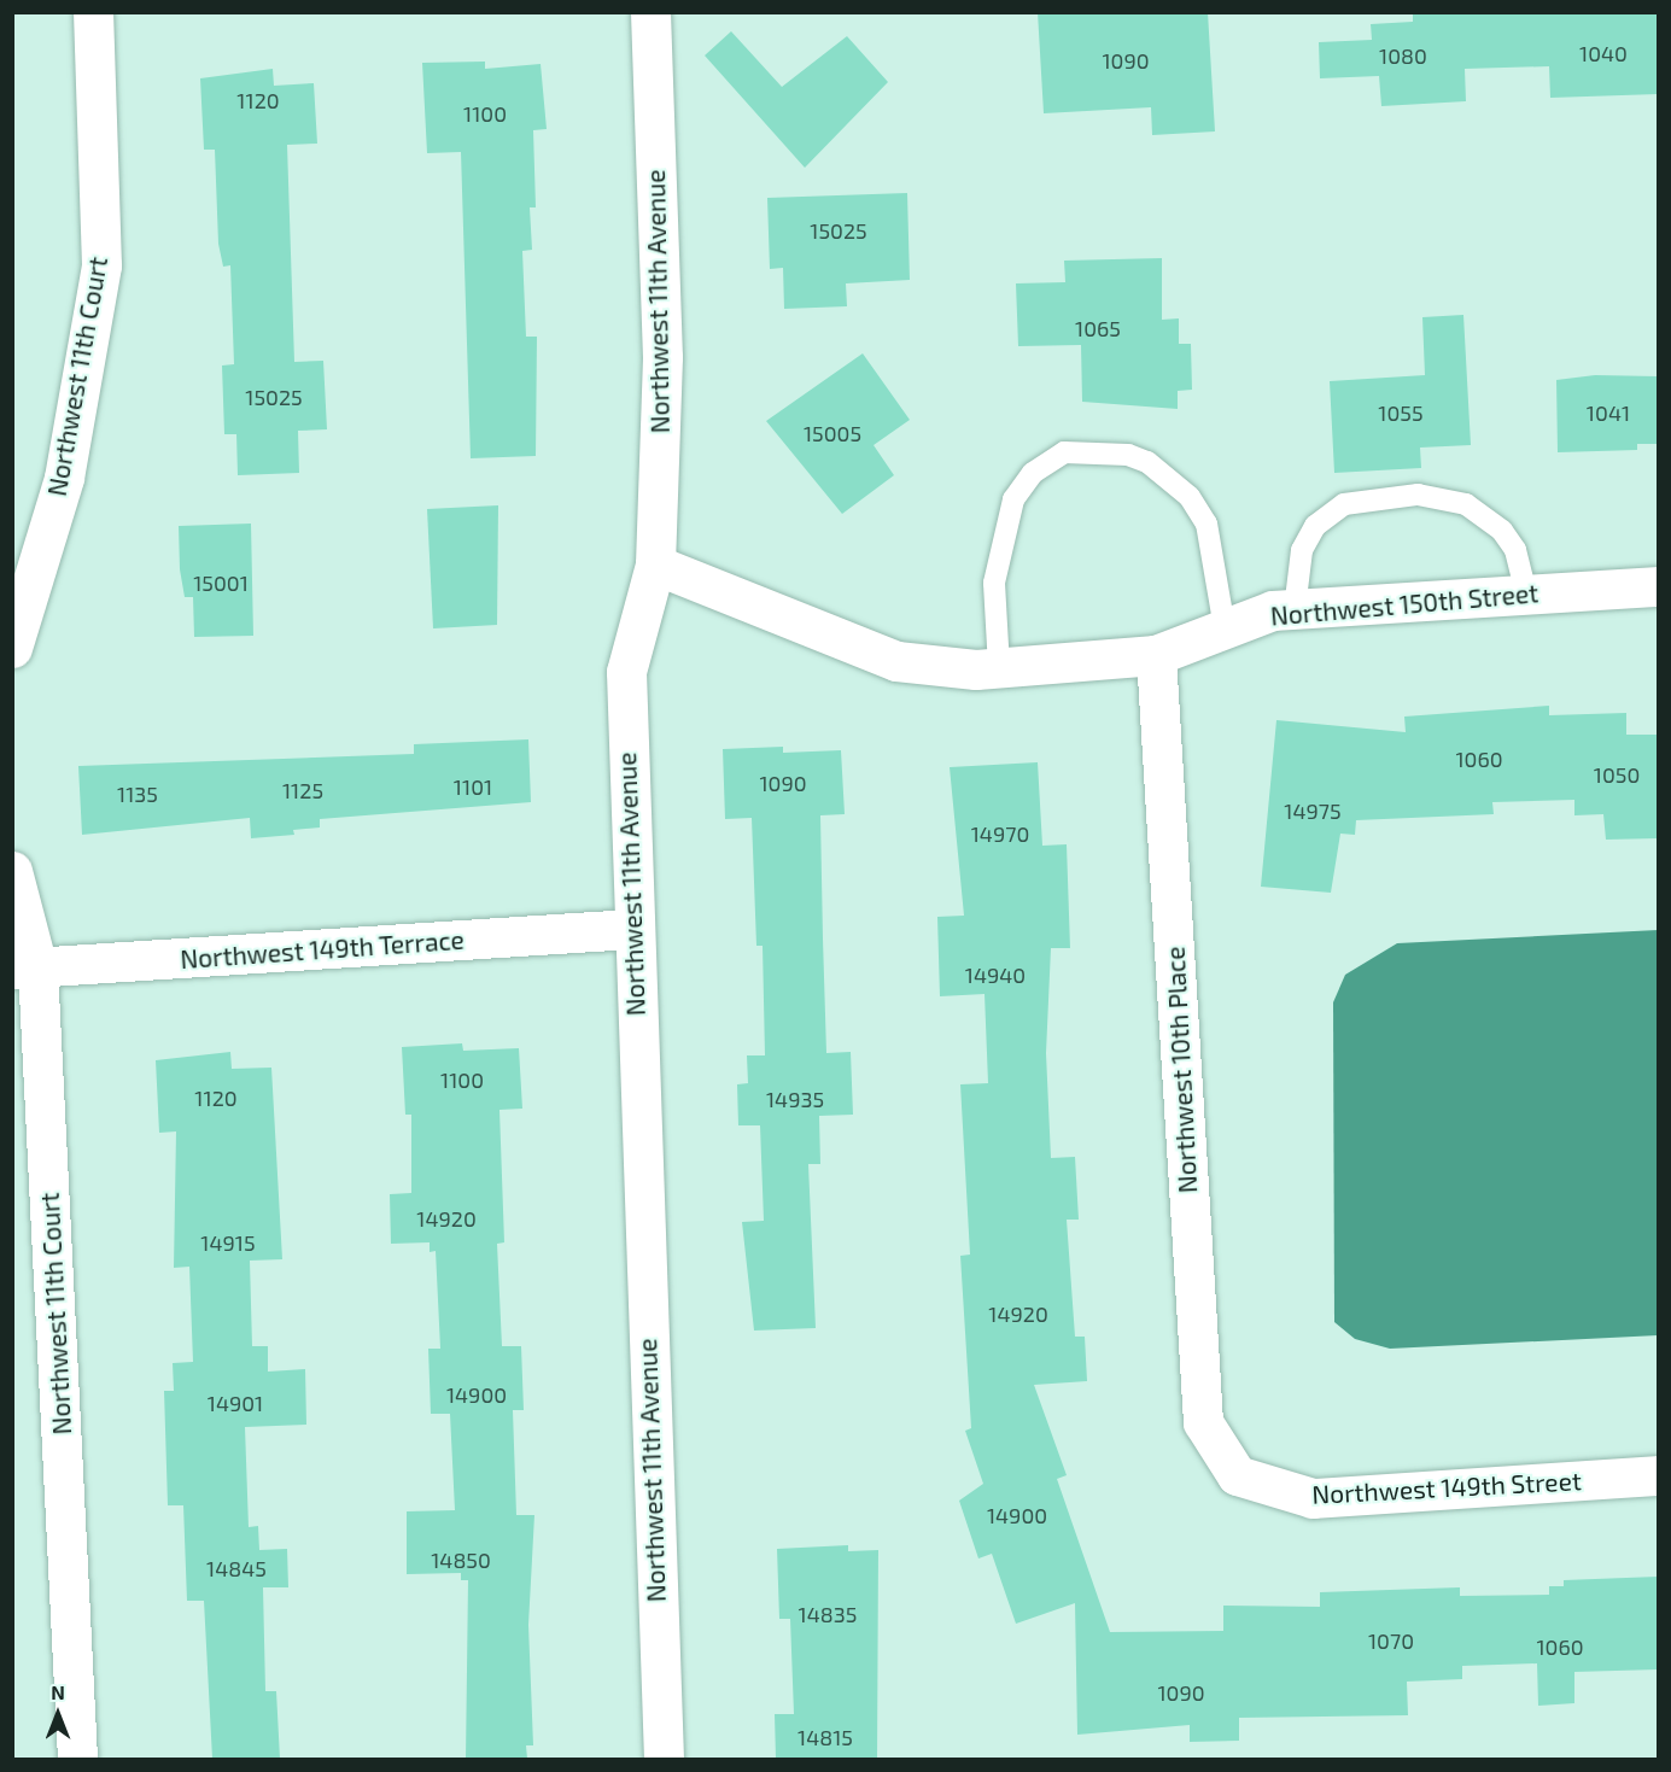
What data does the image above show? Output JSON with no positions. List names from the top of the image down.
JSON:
{
  "streets": {
    "street": [
      "Northwest 11th Avenue",
      "Northwest 11th Court",
      "Northwest 150th Street",
      "Northwest 149th Terrace",
      "Northwest 10th Place",
      "Northwest 149th Street"
    ]
  },
  "crossings": [
    ["Northwest 11th Avenue", "Northwest 150th Street"],
    ["Northwest 11th Avenue", "Northwest 149th Terrace"],
    ["Northwest 11th Court", "Northwest 149th Terrace"],
    ["Northwest 150th Street", "Northwest 10th Place"],
    ["Northwest 10th Place", "Northwest 149th Street"]
  ],
  "house_numbers": [
    "1040",
    "1080",
    "1090",
    "1120",
    "1100",
    "15025",
    "1065",
    "15025",
    "1055",
    "1041",
    "15005",
    "15001",
    "1060",
    "1050",
    "1090",
    "1101",
    "1125",
    "1135",
    "14975",
    "14970",
    "14940",
    "1100",
    "1120",
    "14935",
    "14920",
    "14915",
    "14920",
    "14900",
    "14901",
    "14900",
    "14850",
    "14845",
    "14835",
    "1070",
    "1060",
    "1090",
    "14815"
  ],
  "north": "top"
}
